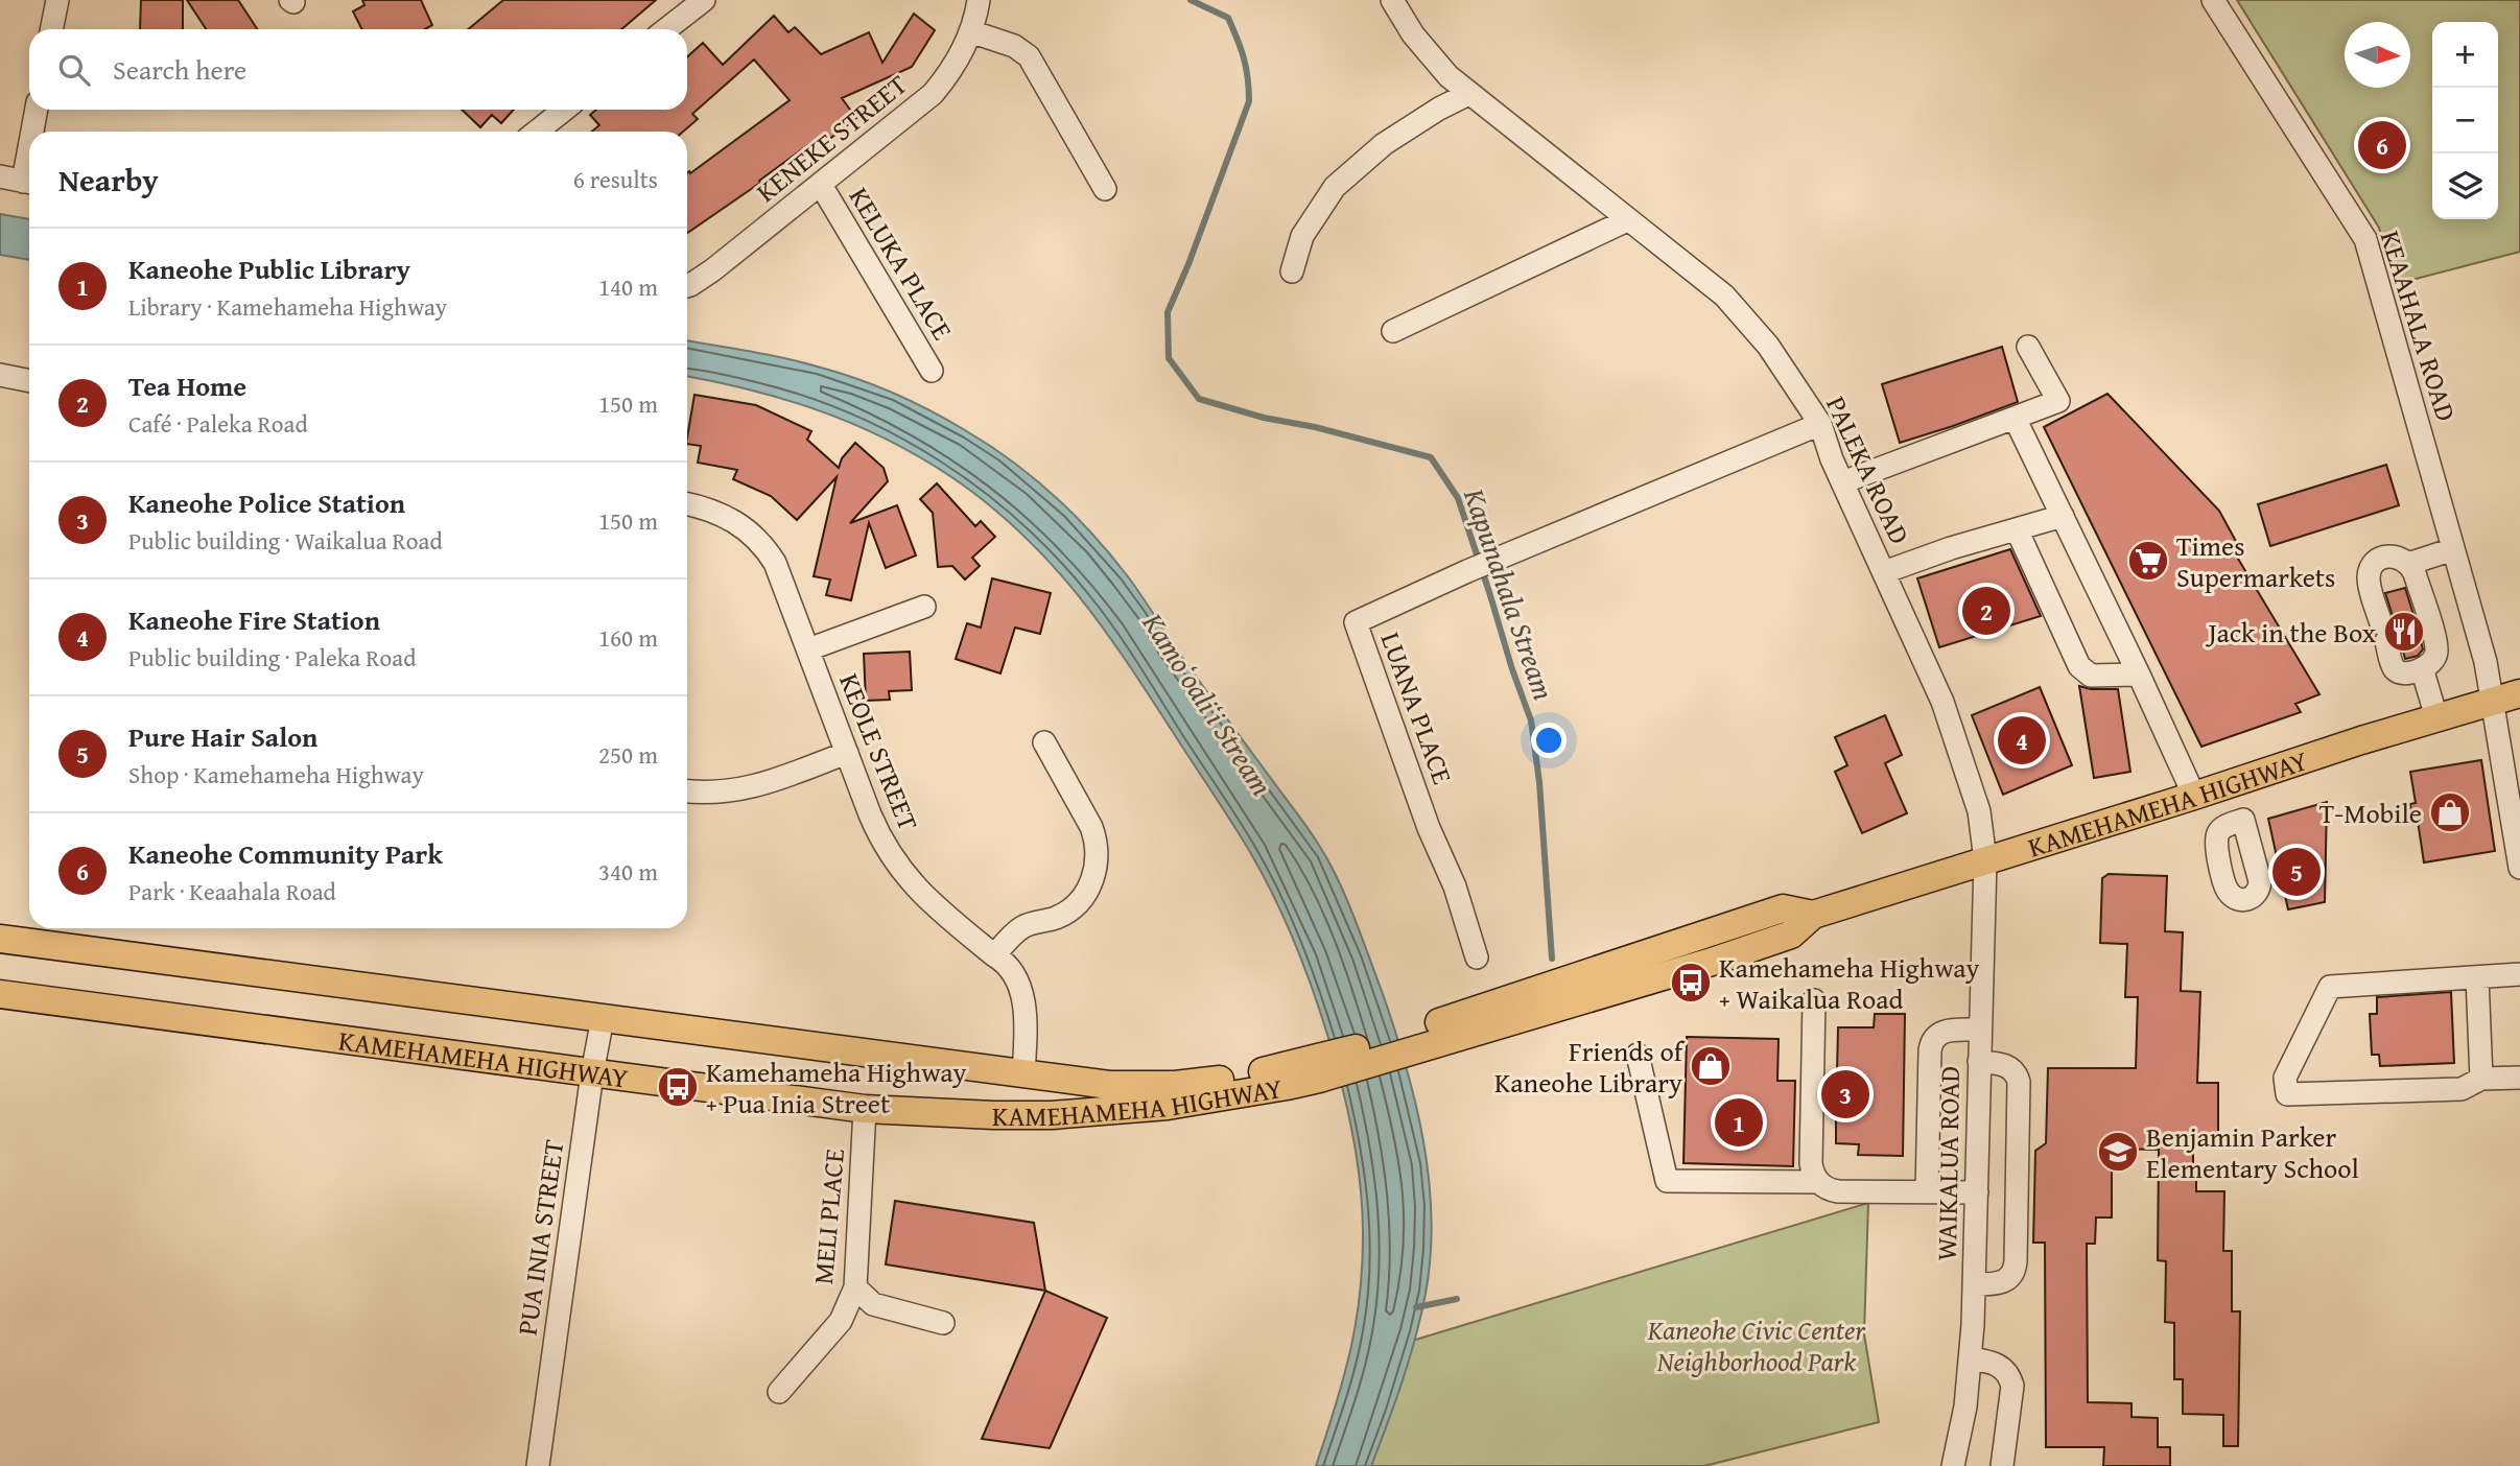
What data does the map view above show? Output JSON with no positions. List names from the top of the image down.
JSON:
{
  "streets": {
    "main road": ["KAMEHAMEHA HIGHWAY"],
    "street": [
      "KENEKE STREET",
      "KELUKA PLACE",
      "KEAAHALA ROAD",
      "PALEKA ROAD",
      "LUANA PLACE",
      "KEOLE STREET",
      "WAIKALUA ROAD",
      "MELI PLACE",
      "PUA INIA STREET"
    ]
  },
  "crossings": [
    ["KENEKE STREET", "KELUKA PLACE"],
    ["KEAAHALA ROAD", "KAMEHAMEHA HIGHWAY"],
    ["PALEKA ROAD", "LUANA PLACE"],
    ["PALEKA ROAD", "KAMEHAMEHA HIGHWAY"],
    ["PALEKA ROAD", "WAIKALUA ROAD"],
    ["KEOLE STREET", "KAMEHAMEHA HIGHWAY"],
    ["KAMEHAMEHA HIGHWAY", "WAIKALUA ROAD"],
    ["KAMEHAMEHA HIGHWAY", "MELI PLACE"],
    ["KAMEHAMEHA HIGHWAY", "PUA INIA STREET"]
  ],
  "water": ["Kapunahala Stream", "Kamoʻoaliʻi Stream"],
  "parks": ["Kaneohe Civic Center Neighborhood Park"],
  "places": {
    "supermarket": ["Times Supermarkets"],
    "restaurant": ["Jack in the Box"],
    "shop": ["T-Mobile", "Friends of Kaneohe Library"],
    "bus stop": ["Kamehameha Highway + Waikalua Road", "Kamehameha Highway + Pua Inia Street"],
    "school or university": ["Benjamin Parker Elementary School"]
  },
  "north": "right",
  "page": {
    "map_buttons": ["+", "−"],
    "search": "Search here",
    "pins": [
      "6",
      "2",
      "4",
      "5",
      "3",
      "1"
    ],
    "heading": ["Nearby", "6 results"],
    "list": [
      {
        "mark": "1",
        "name": "Kaneohe Public Library",
        "note": "Library · Kamehameha Highway",
        "value": "140 m"
      },
      {
        "mark": "2",
        "name": "Tea Home",
        "note": "Café · Paleka Road",
        "value": "150 m"
      },
      {
        "mark": "3",
        "name": "Kaneohe Police Station",
        "note": "Public building · Waikalua Road",
        "value": "150 m"
      },
      {
        "mark": "4",
        "name": "Kaneohe Fire Station",
        "note": "Public building · Paleka Road",
        "value": "160 m"
      },
      {
        "mark": "5",
        "name": "Pure Hair Salon",
        "note": "Shop · Kamehameha Highway",
        "value": "250 m"
      },
      {
        "mark": "6",
        "name": "Kaneohe Community Park",
        "note": "Park · Keaahala Road",
        "value": "340 m"
      }
    ]
  }
}
